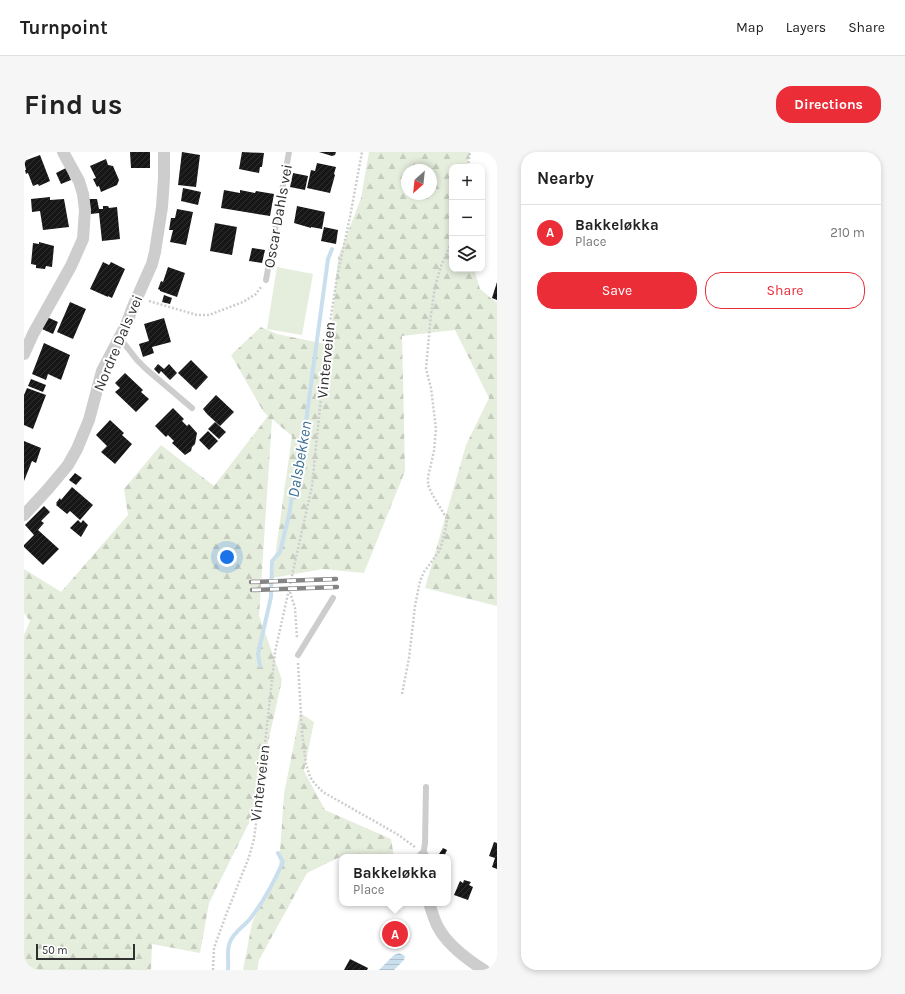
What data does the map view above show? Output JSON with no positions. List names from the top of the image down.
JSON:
{
  "streets": {
    "street": ["Nordre Dals vei"],
    "lane": ["Oscar Dahls vei"],
    "path": ["Vinterveien"]
  },
  "water": ["Dalsbekken"],
  "scale_bar": "50 m",
  "north": "bottom left",
  "page": {
    "header": "Turnpoint",
    "nav": ["Map", "Layers", "Share"],
    "buttons": [
      "Directions",
      ["Save", "Share"]
    ],
    "title": "Find us",
    "heading": "Nearby",
    "map_buttons": ["+", "−"],
    "list": [
      {
        "mark": "A",
        "name": "Bakkeløkka",
        "note": "Place",
        "value": "210 m"
      }
    ],
    "popup": ["Bakkeløkka", "Place"],
    "pins": "A",
    "scale": "50 m"
  }
}
